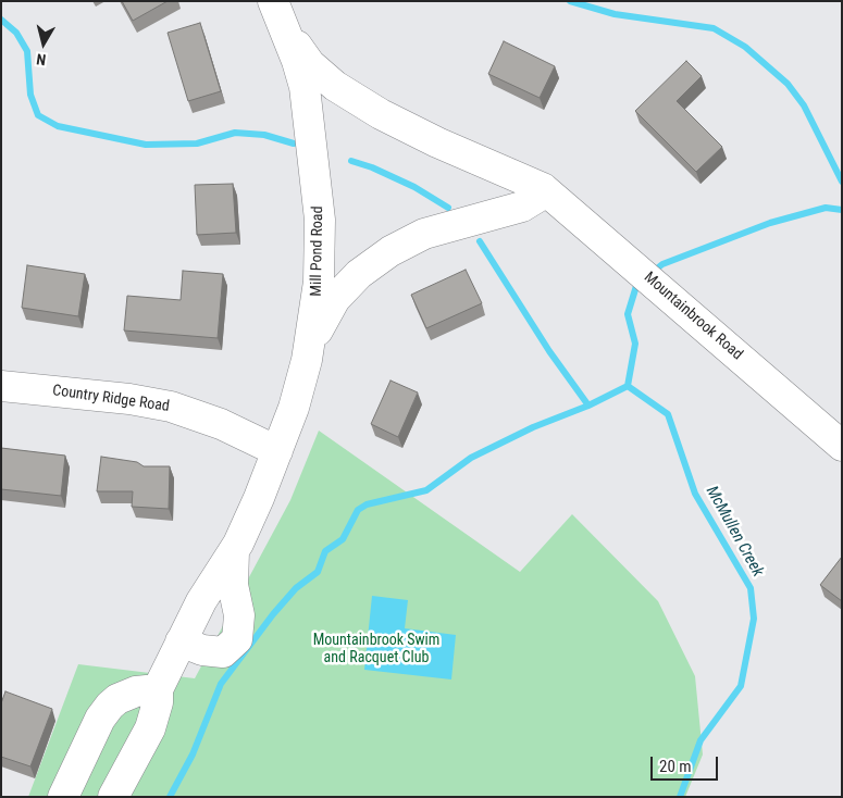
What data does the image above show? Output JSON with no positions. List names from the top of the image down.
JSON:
{
  "streets": {
    "street": ["Mill Pond Road", "Mountainbrook Road", "Country Ridge Road"]
  },
  "crossings": [
    ["Mill Pond Road", "Mountainbrook Road"],
    ["Mill Pond Road", "Country Ridge Road"]
  ],
  "water": ["McMullen Creek"],
  "parks": ["Mountainbrook Swim and Racquet Club"],
  "scale_bar": "20 m",
  "north": "bottom"
}
